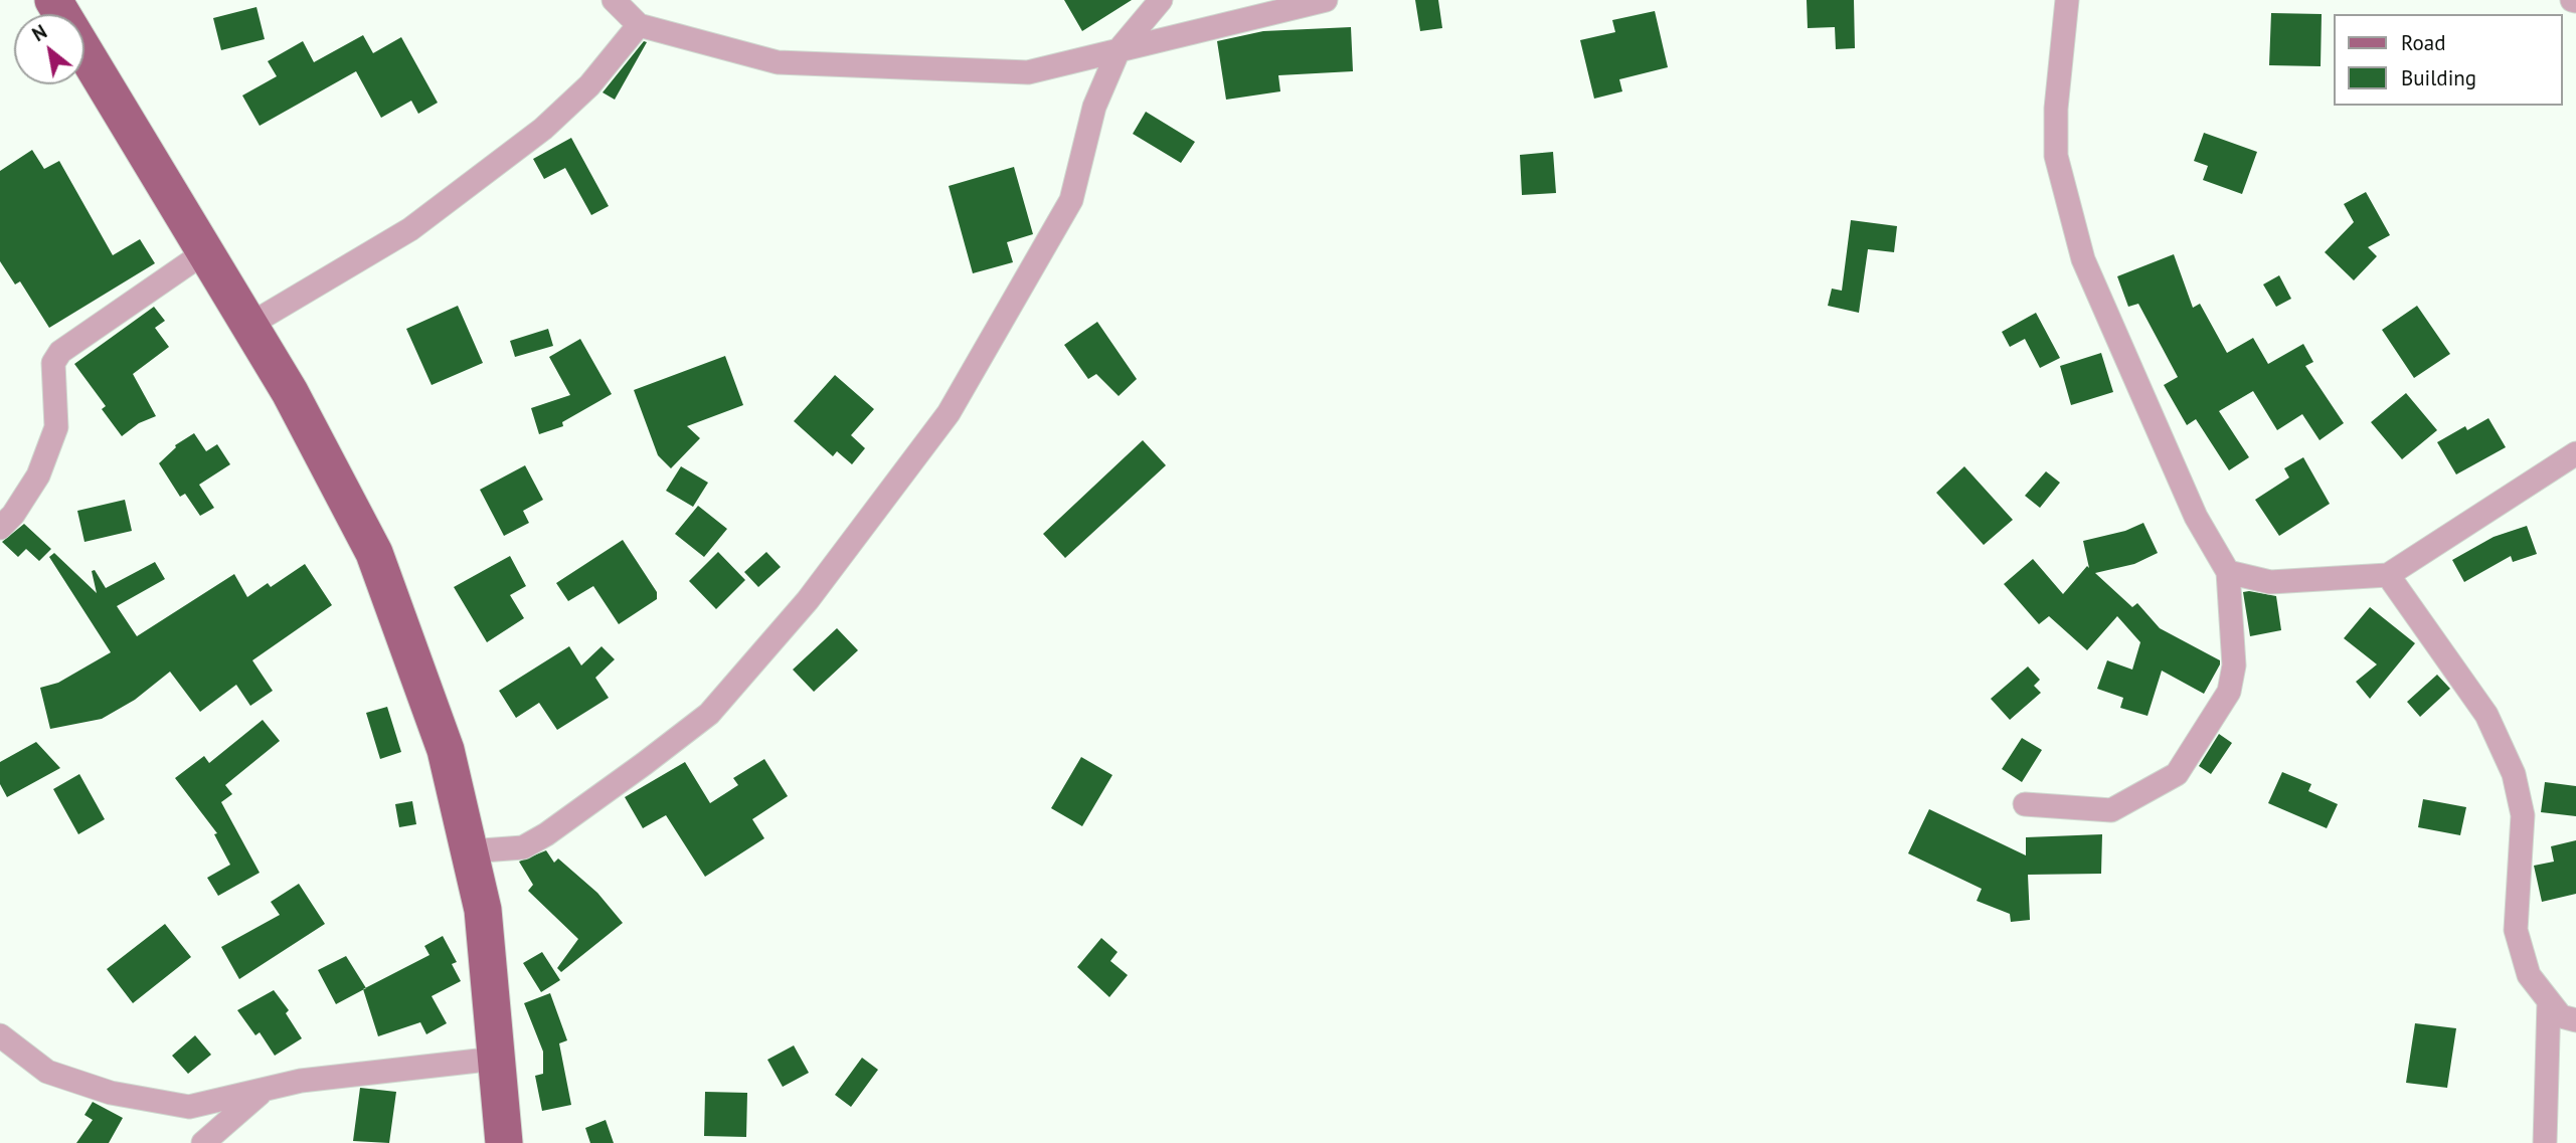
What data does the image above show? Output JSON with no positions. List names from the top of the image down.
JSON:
{
  "legend": ["Road", "Building"],
  "north": "top left"
}
